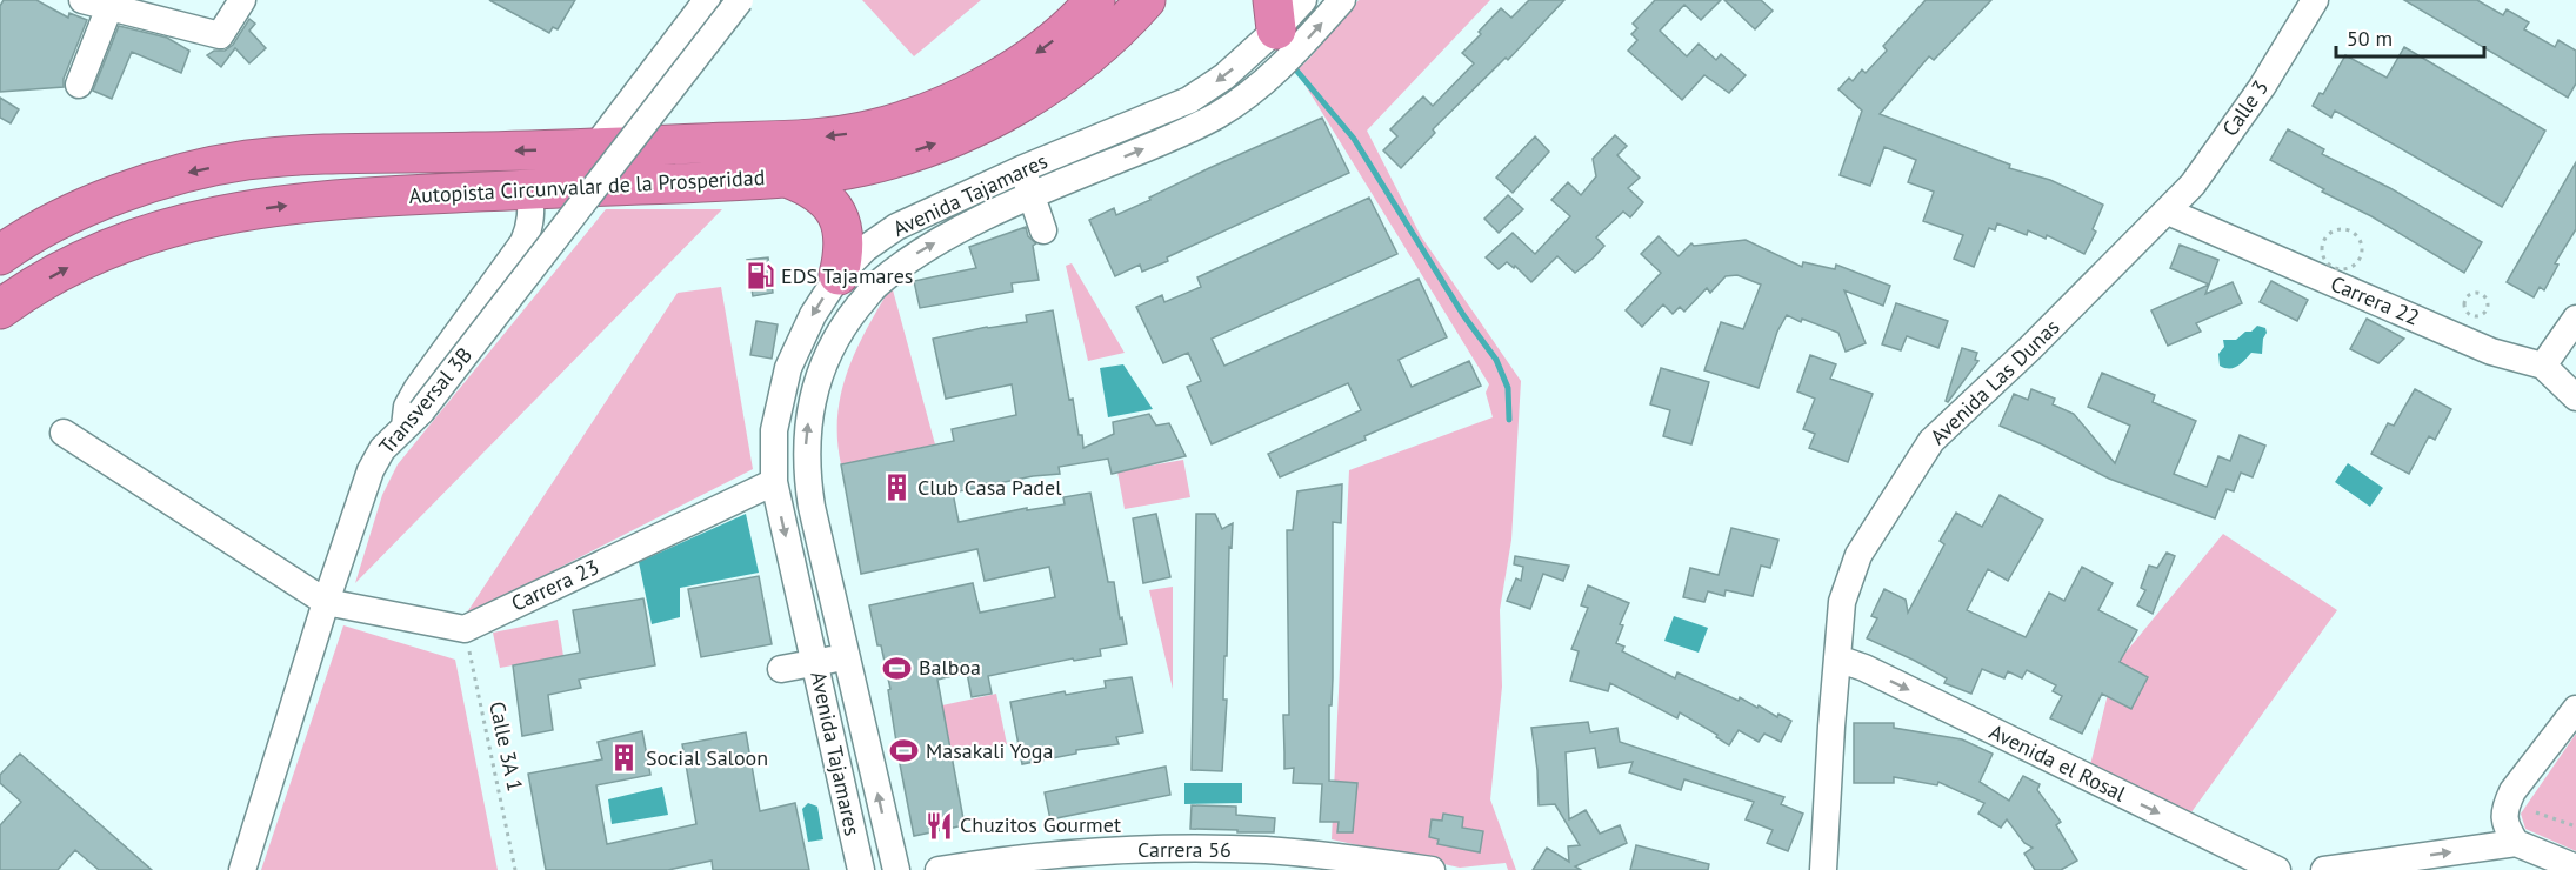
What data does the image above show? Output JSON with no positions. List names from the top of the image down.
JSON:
{
  "streets": {
    "highway": ["Autopista Circunvalar de la Prosperidad"],
    "street": [
      "Calle 3",
      "Avenida Tajamares",
      "Carrera 22",
      "Avenida Las Dunas",
      "Transversal 3B",
      "Carrera 23",
      "Avenida el Rosal",
      "Carrera 56"
    ],
    "path": ["Calle 3A 1"]
  },
  "crossings": [
    ["Calle 3", "Carrera 22"],
    ["Calle 3", "Avenida Las Dunas"],
    ["Avenida Tajamares", "Carrera 23"],
    ["Carrera 22", "Avenida Las Dunas"],
    ["Avenida Las Dunas", "Avenida el Rosal"],
    ["Carrera 23", "Calle 3A 1"]
  ],
  "one_way": ["Avenida el Rosal"],
  "places": {
    "fuel station": ["EDS Tajamares"],
    "building": ["Club Casa Padel", "Social Saloon"],
    "sports": ["Balboa", "Masakali Yoga"],
    "restaurant": ["Chuzitos Gourmet"]
  },
  "scale_bar": "50 m"
}
